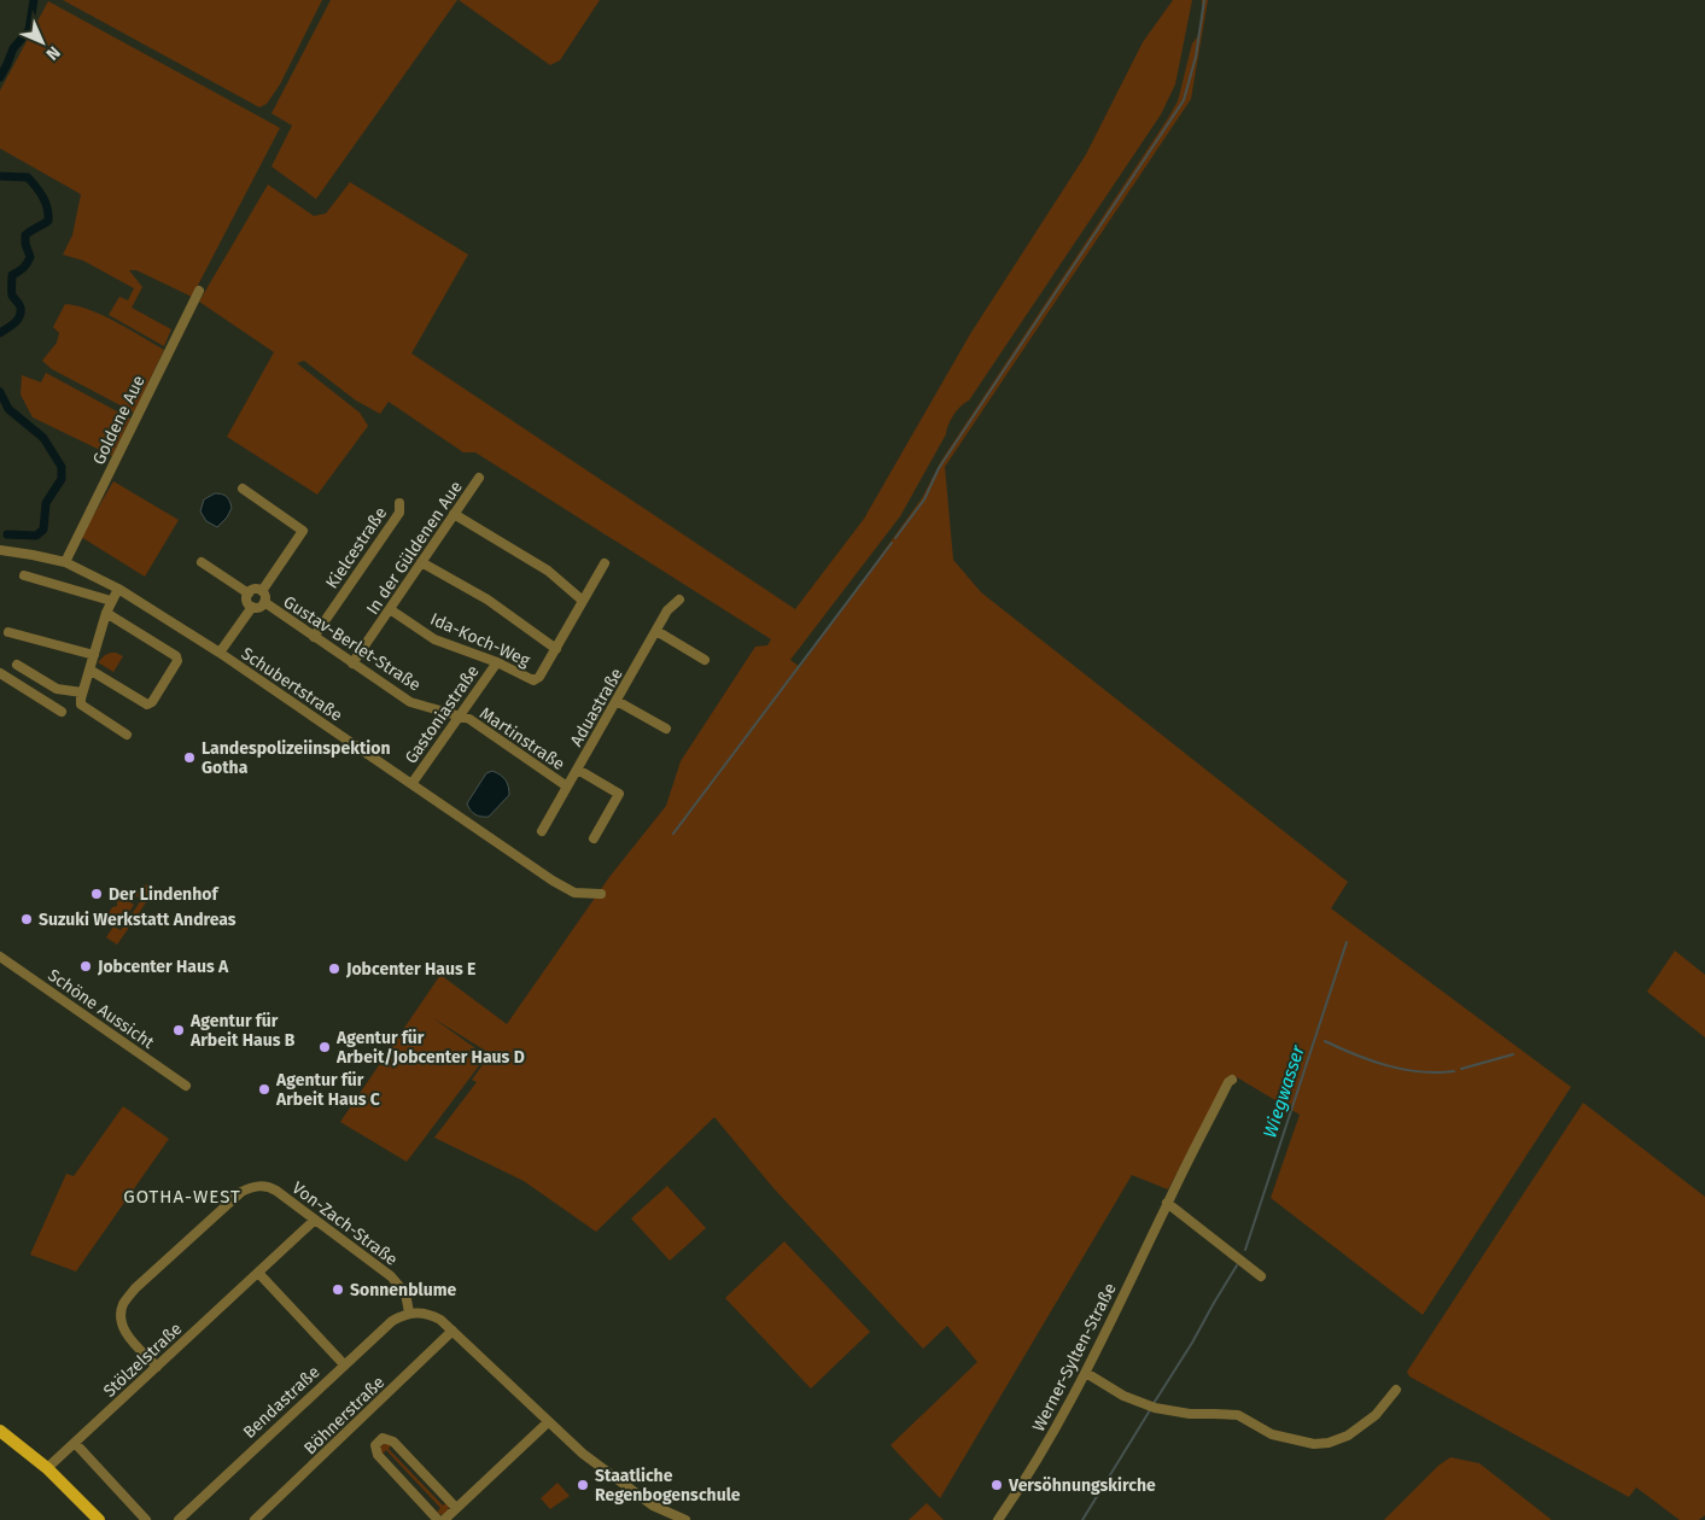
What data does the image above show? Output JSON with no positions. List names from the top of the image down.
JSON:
{
  "streets": {
    "street": [
      "Goldene Aue",
      "Kielcestraße",
      "In der Güldenen Aue",
      "Ida-Koch-Weg",
      "Gustav-Berlet-Straße",
      "Schubertstraße",
      "Aduastraße",
      "Gastoniastraße",
      "Martinstraße",
      "Schöne Aussicht",
      "Von-Zach-Straße",
      "Werner-Sylten-Straße",
      "Stölzelstraße",
      "Bendastraße",
      "Böhnerstraße"
    ]
  },
  "crossings": [
    ["Goldene Aue", "Schubertstraße"],
    ["Kielcestraße", "Gustav-Berlet-Straße"],
    ["In der Güldenen Aue", "Ida-Koch-Weg"],
    ["In der Güldenen Aue", "Gustav-Berlet-Straße"],
    ["Ida-Koch-Weg", "Gastoniastraße"],
    ["Gustav-Berlet-Straße", "Gastoniastraße"],
    ["Gustav-Berlet-Straße", "Martinstraße"],
    ["Schubertstraße", "Gastoniastraße"],
    ["Aduastraße", "Martinstraße"],
    ["Gastoniastraße", "Martinstraße"],
    ["Von-Zach-Straße", "Stölzelstraße"],
    ["Von-Zach-Straße", "Bendastraße"]
  ],
  "districts": ["GOTHA-WEST"],
  "water": ["Wiegwasser"],
  "places": [
    "Landespolizeiinspektion Gotha",
    "Der Lindenhof",
    "Suzuki Werkstatt Andreas",
    "Jobcenter Haus A",
    "Jobcenter Haus E",
    "Agentur für Arbeit Haus B",
    "Agentur für Arbeit/Jobcenter Haus D",
    "Agentur für Arbeit Haus C",
    "Sonnenblume",
    "Staatliche Regenbogenschule",
    "Versöhnungskirche"
  ],
  "north": "bottom right"
}
